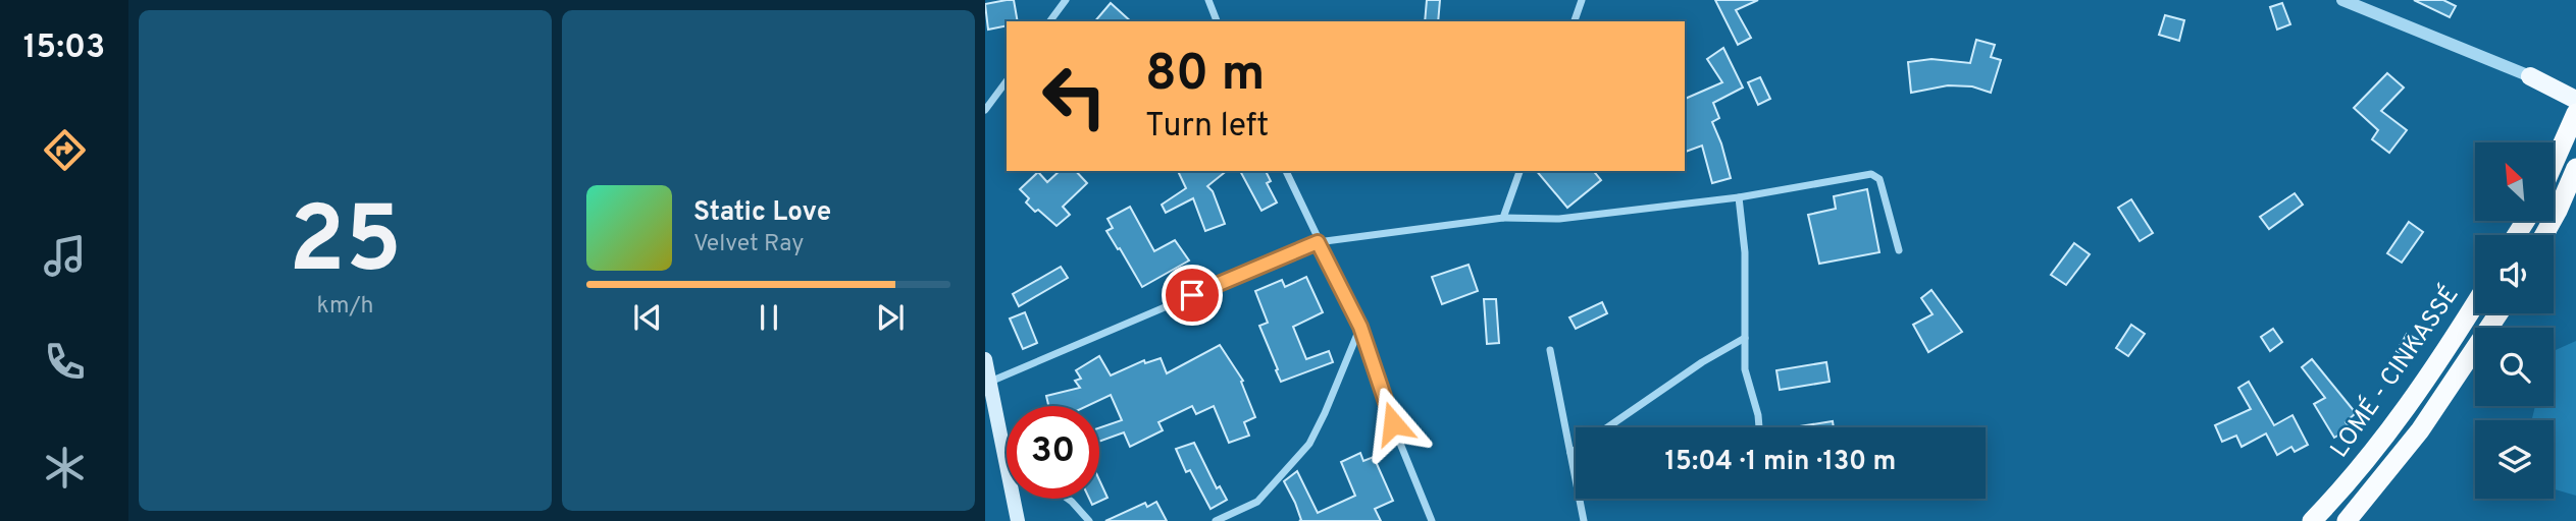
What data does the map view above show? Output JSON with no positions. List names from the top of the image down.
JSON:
{
  "streets": {
    "highway": ["LOMÉ - CINKASSÉ"]
  },
  "north": "top left",
  "page": {
    "tabs": "15:03",
    "tile": ["25", "km/h"],
    "turn": ["80 m", "Turn left"],
    "song": ["Static Love", "Velvet Ray"],
    "limit": "30",
    "trip": "15:04 · 1 min · 130 m"
  }
}
